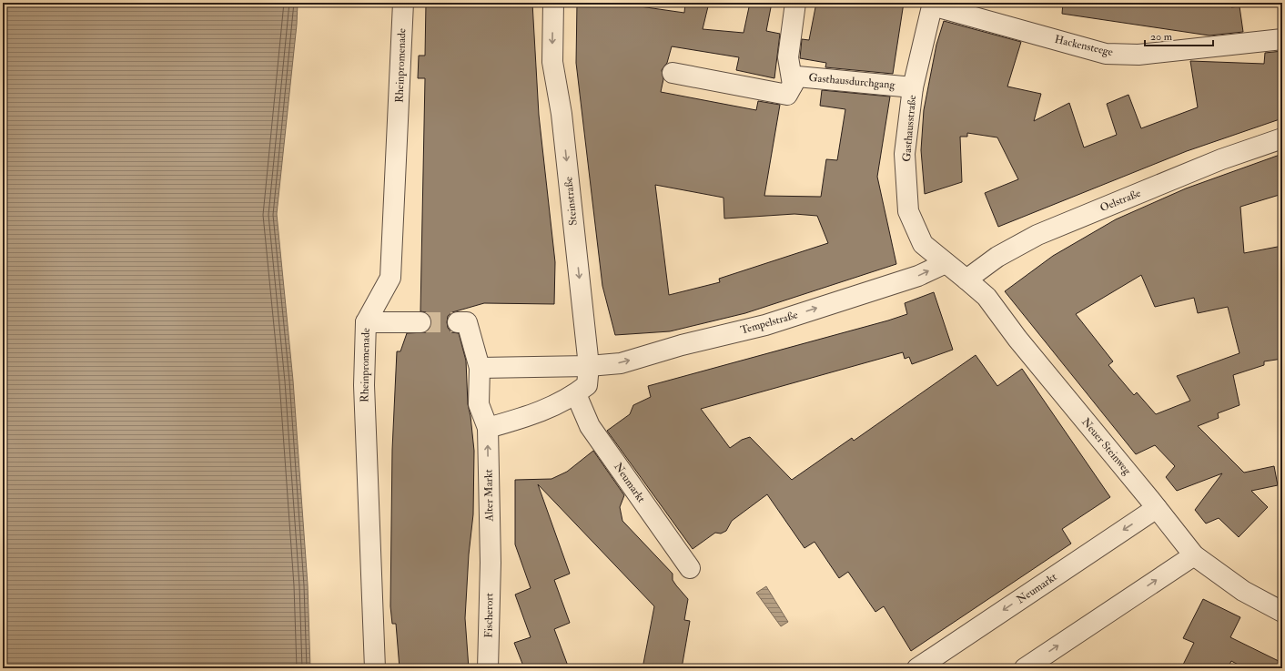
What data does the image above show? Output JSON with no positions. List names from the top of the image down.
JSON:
{
  "streets": {
    "street": [
      "Hackensteege",
      "Rheinpromenade",
      "Gasthausdurchgang",
      "Gasthausstraße",
      "Oelstraße",
      "Steinstraße",
      "Tempelstraße",
      "Neuer Steinweg",
      "Neumarkt",
      "Alter Markt",
      "Fischerort"
    ]
  },
  "crossings": [
    ["Hackensteege", "Gasthausstraße"],
    ["Gasthausdurchgang", "Gasthausstraße"],
    ["Gasthausstraße", "Tempelstraße"],
    ["Gasthausstraße", "Neuer Steinweg"],
    ["Oelstraße", "Neuer Steinweg"],
    ["Steinstraße", "Tempelstraße"],
    ["Steinstraße", "Neumarkt"],
    ["Tempelstraße", "Neuer Steinweg"],
    ["Neuer Steinweg", "Neumarkt"],
    ["Alter Markt", "Fischerort"]
  ],
  "one_way": ["Steinstraße", "Tempelstraße", "Alter Markt"],
  "scale_bar": "20 m"
}
